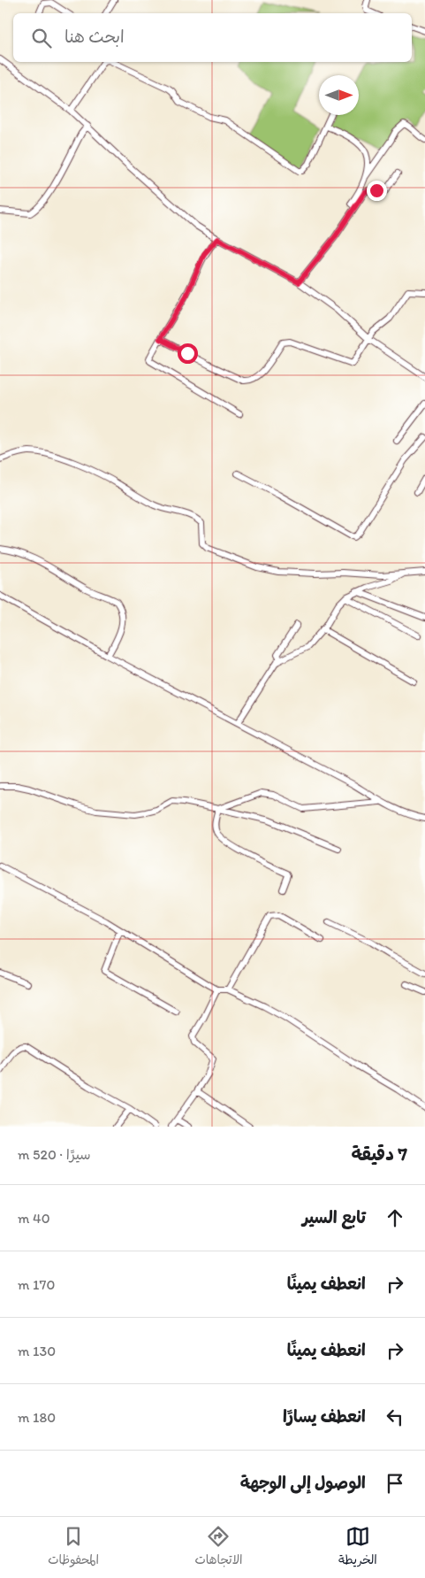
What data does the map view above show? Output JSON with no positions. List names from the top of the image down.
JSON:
{
  "north": "right",
  "page": {
    "search": "ابحث هنا",
    "heading": ["7 دقيقة", "سيرًا · 520 m"],
    "list": [
      ["تابع السير", "40 m"],
      ["انعطف يمينًا", "170 m"],
      ["انعطف يمينًا", "130 m"],
      ["انعطف يسارًا", "180 m"],
      "الوصول إلى الوجهة"
    ],
    "nav": ["الخريطة", "الاتجاهات", "المحفوظات"]
  }
}
